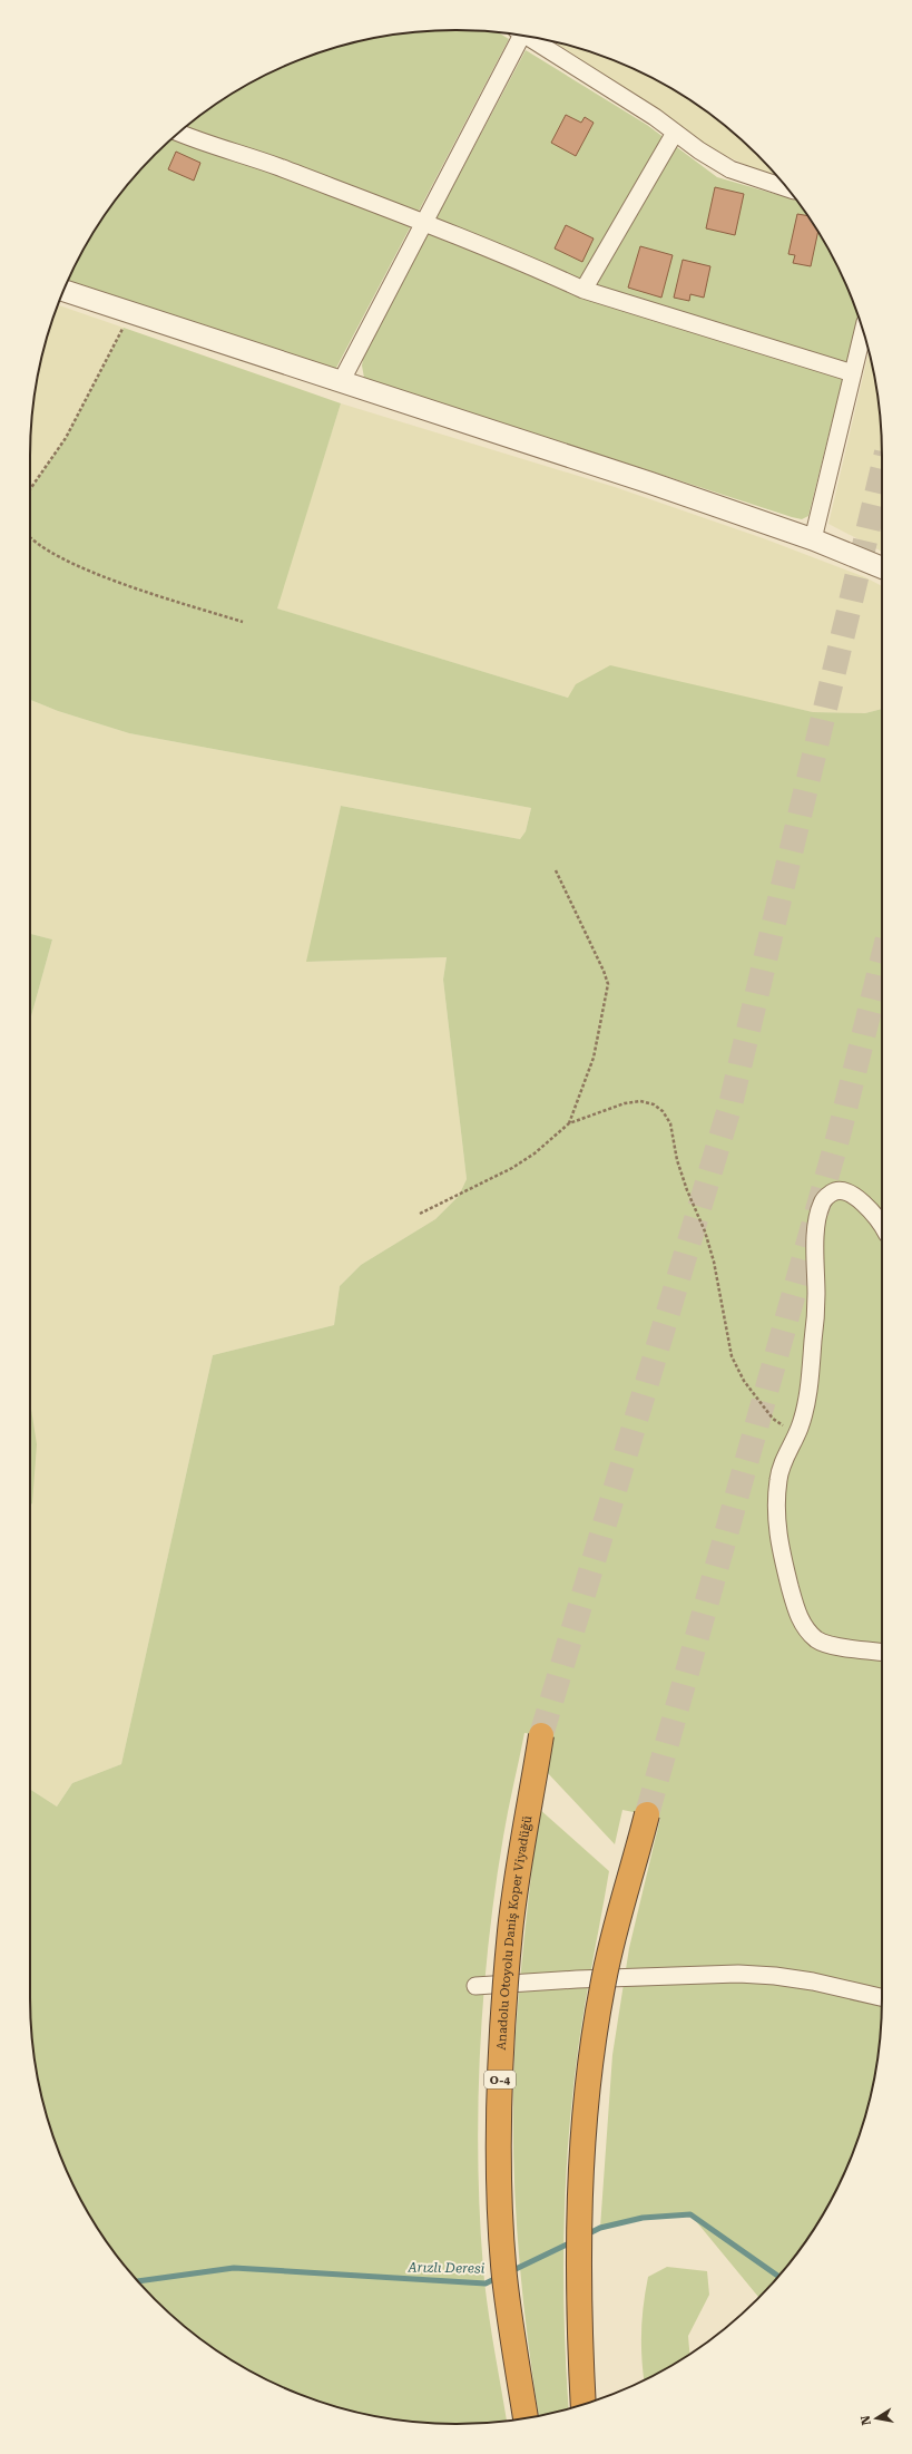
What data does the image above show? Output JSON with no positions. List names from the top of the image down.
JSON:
{
  "streets": {
    "highway": ["Anadolu Otoyolu Daniş Koper Viyadüğü", "O-4"]
  },
  "water": ["Arızlı Deresi"],
  "north": "left"
}
